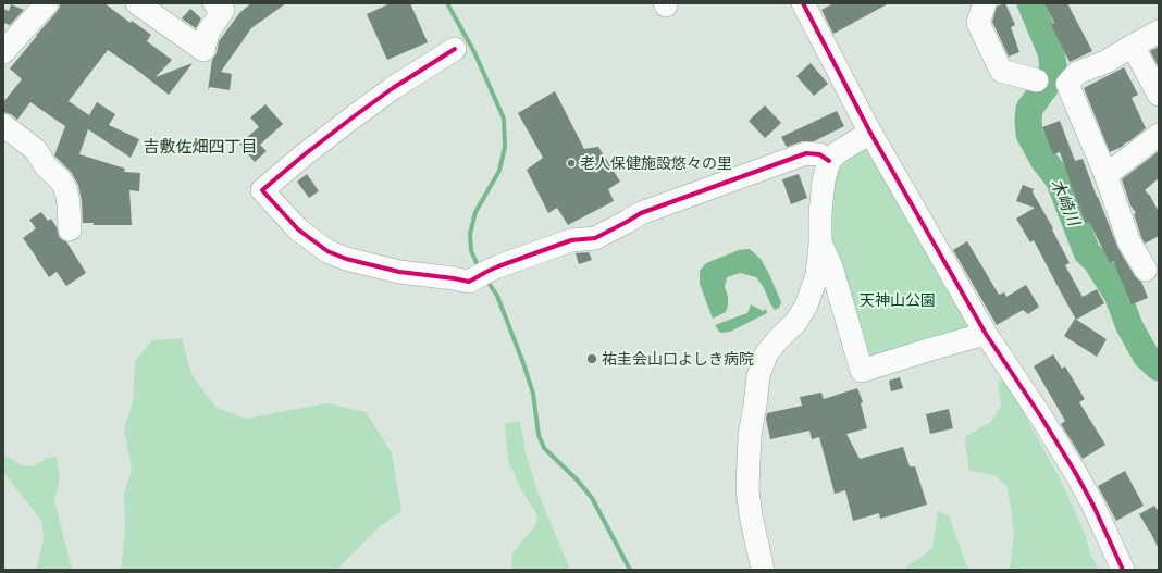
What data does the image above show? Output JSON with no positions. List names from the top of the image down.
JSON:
{
  "districts": ["吉敷佐畑四丁目"],
  "water": ["木崎川"],
  "parks": ["天神山公園"],
  "places": ["老人保健施設悠々の里", "祐圭会山口よしき病院"]
}
